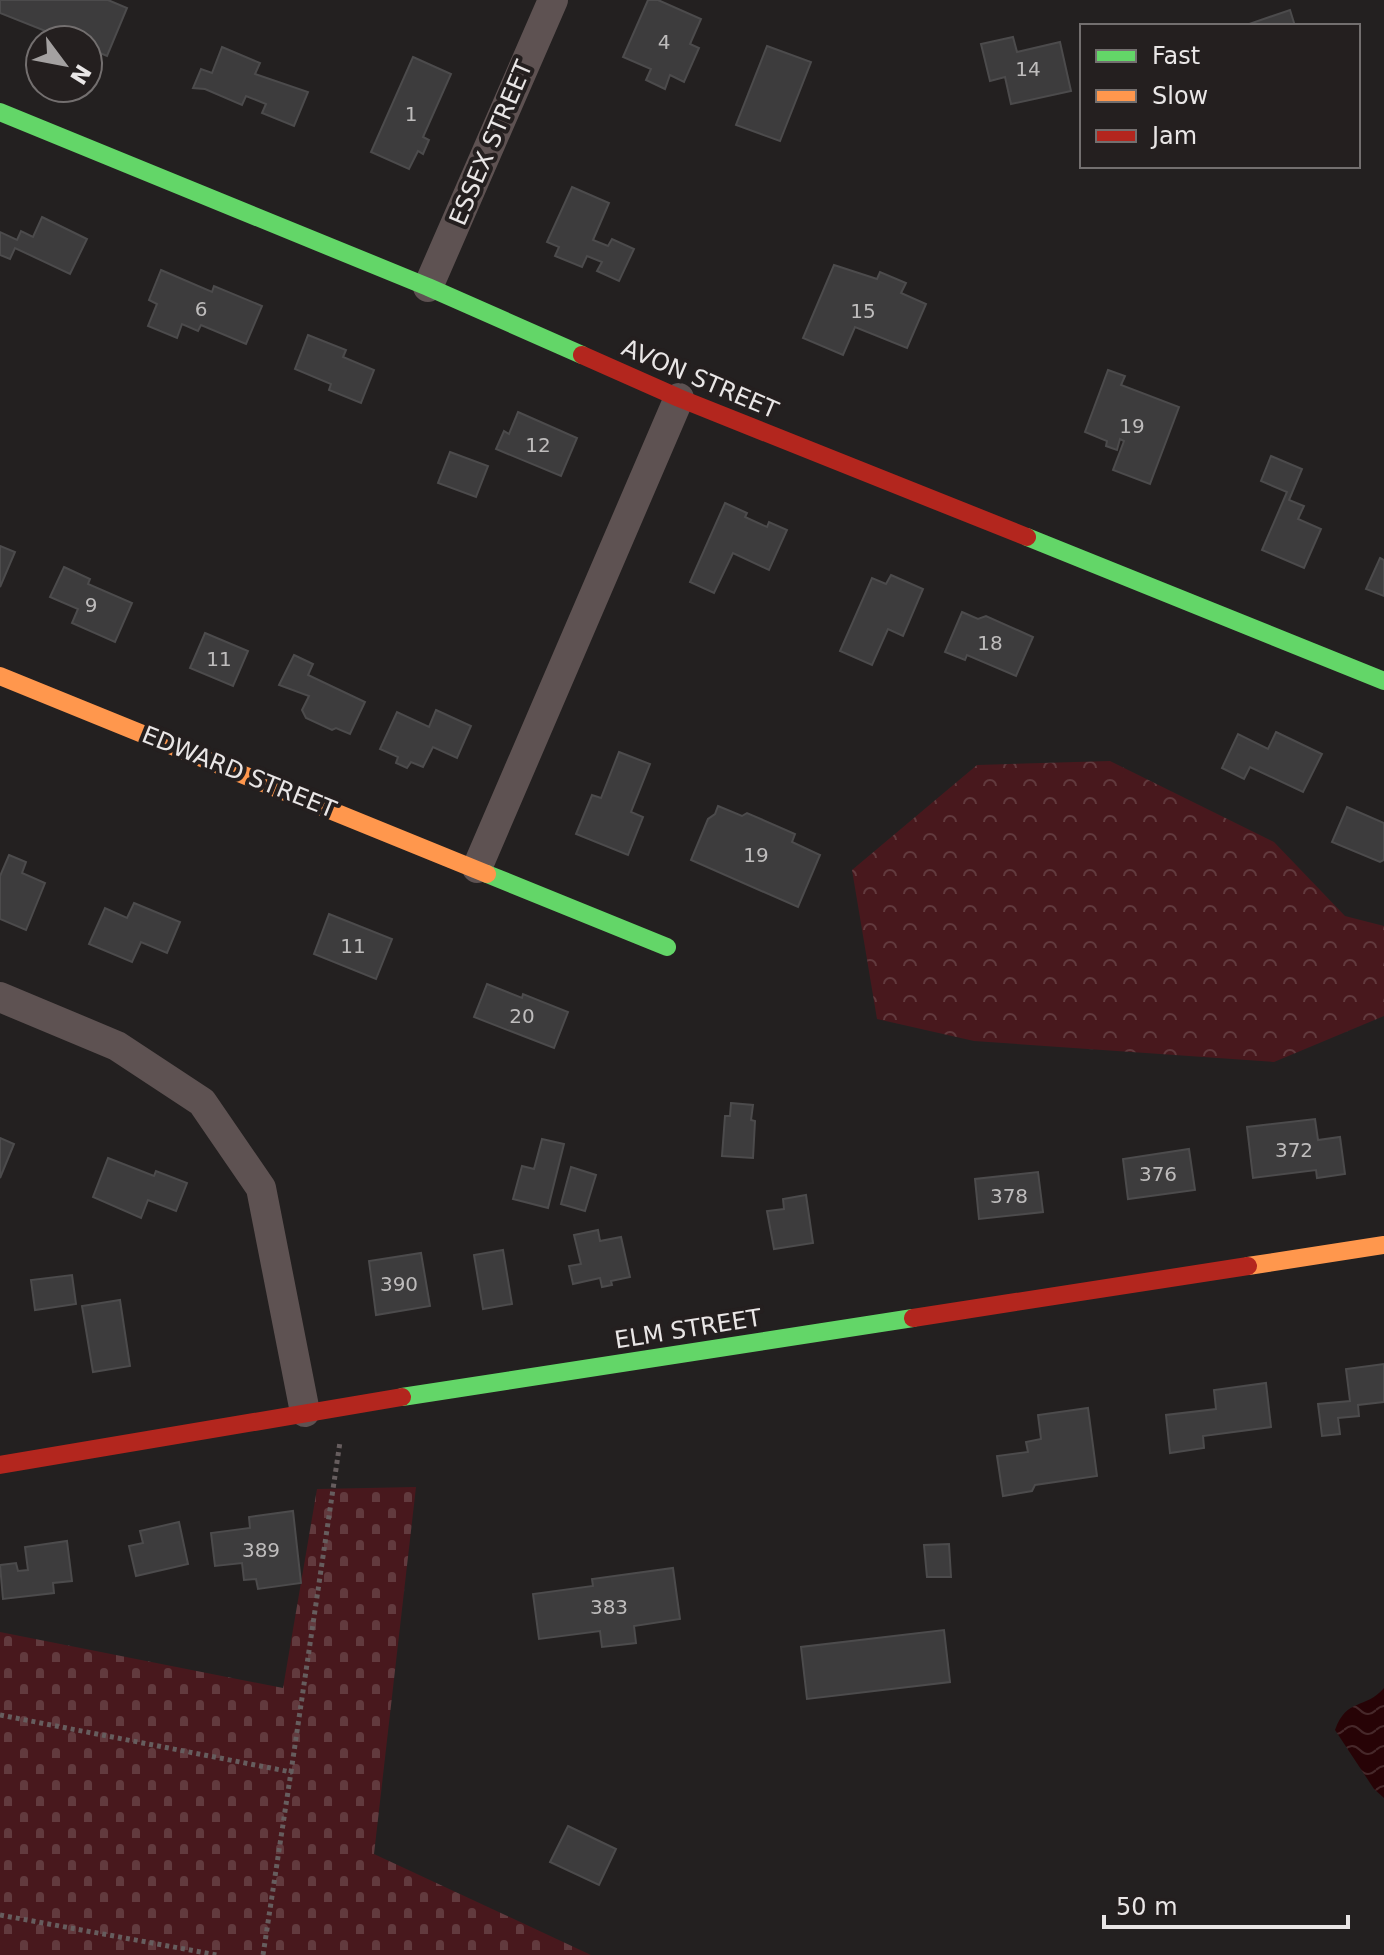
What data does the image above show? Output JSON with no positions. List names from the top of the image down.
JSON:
{
  "streets": {
    "street": [
      "ESSEX STREET",
      "AVON STREET",
      "EDWARD STREET",
      "ELM STREET"
    ]
  },
  "crossings": [
    ["ESSEX STREET", "AVON STREET"]
  ],
  "house_numbers": [
    "4",
    "14",
    "1",
    "6",
    "15",
    "19",
    "12",
    "9",
    "18",
    "11",
    "19",
    "11",
    "20",
    "372",
    "376",
    "378",
    "390",
    "389",
    "383"
  ],
  "legend": ["Fast", "Slow", "Jam"],
  "scale_bar": "50 m",
  "north": "bottom right"
}
